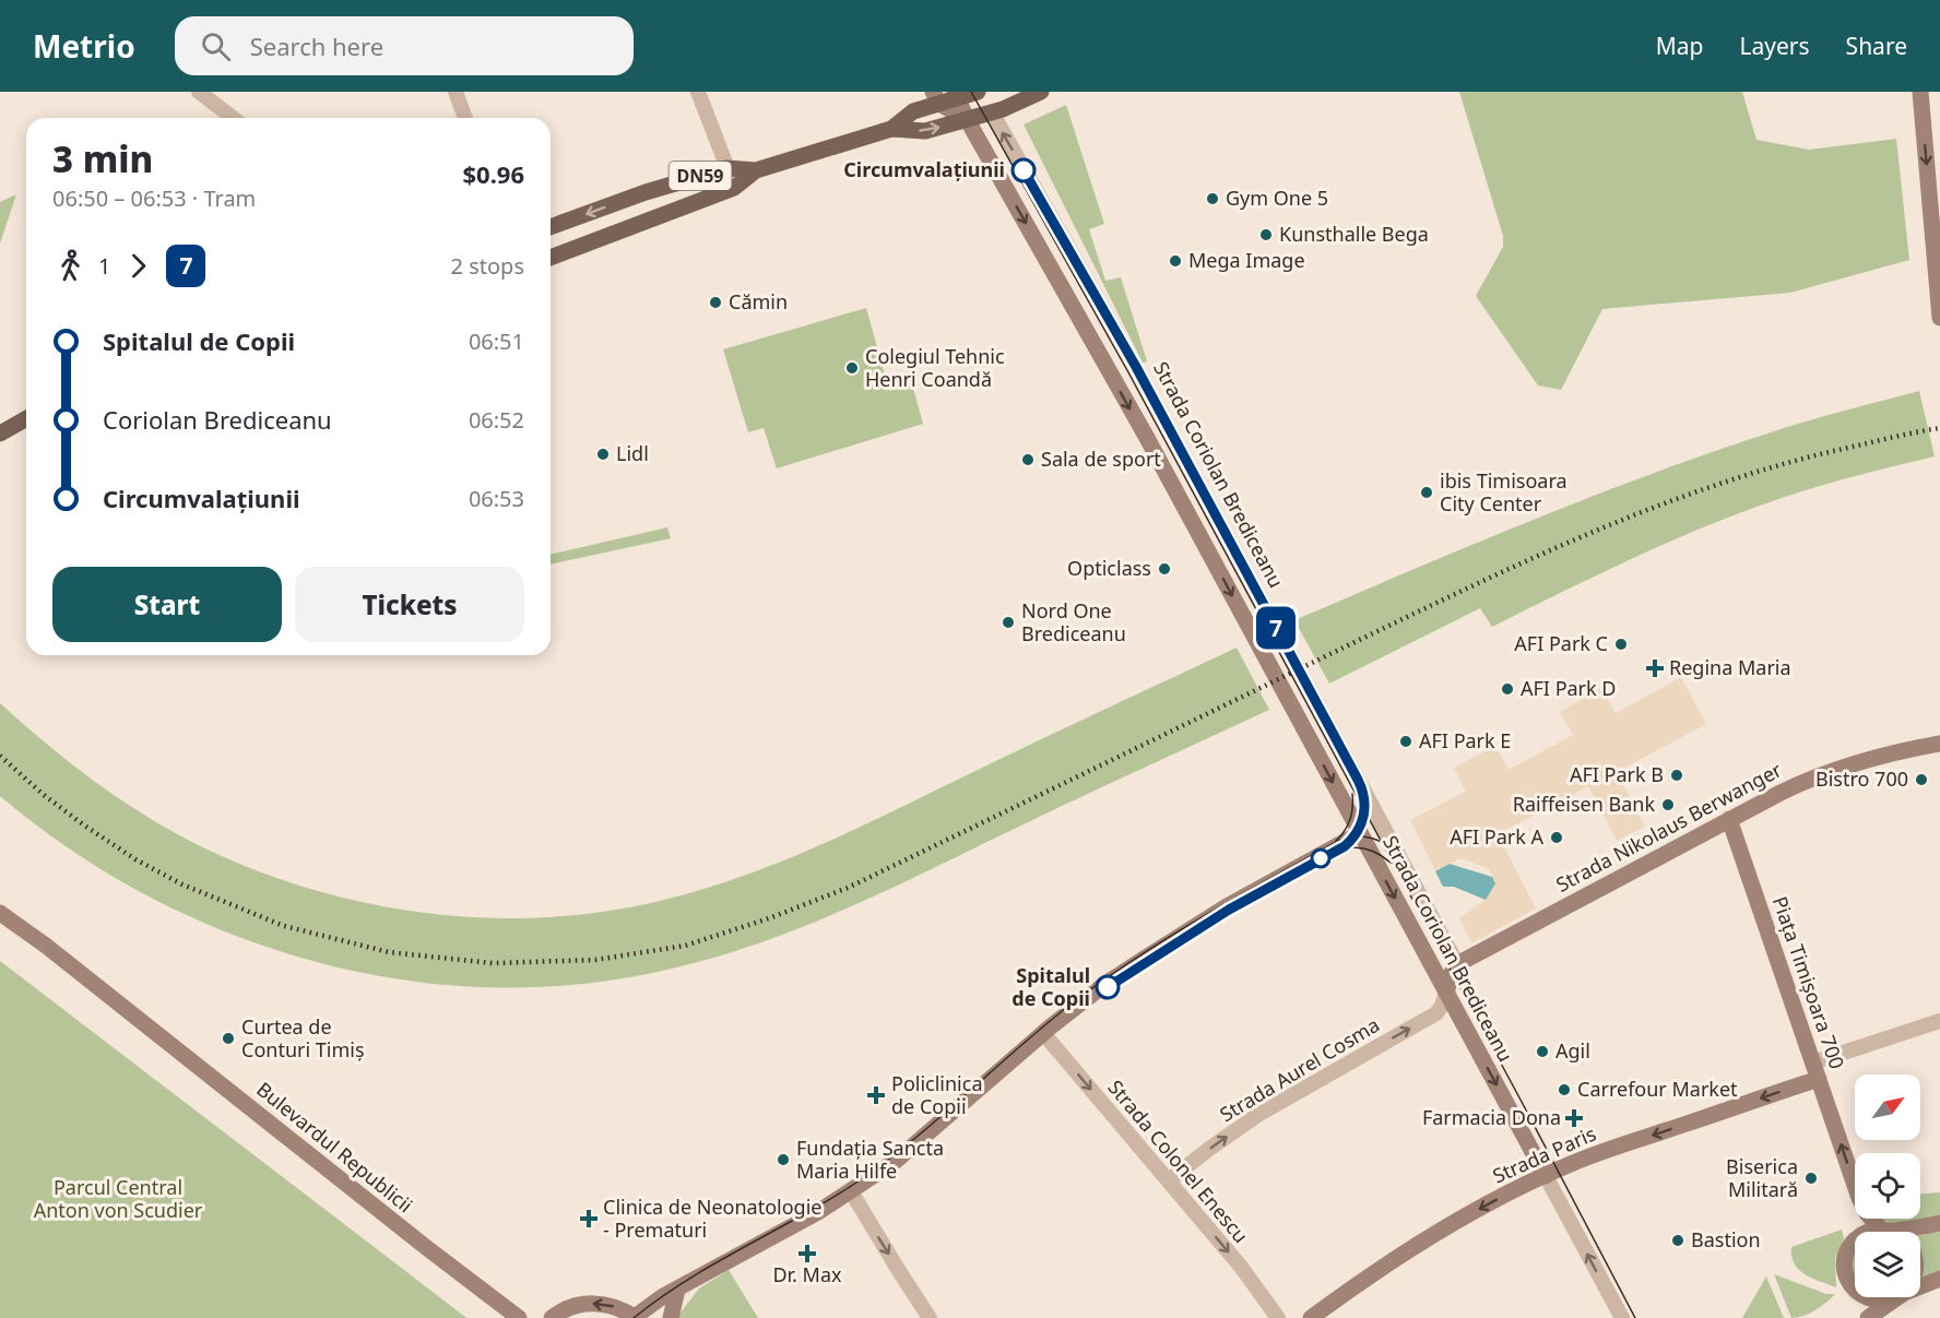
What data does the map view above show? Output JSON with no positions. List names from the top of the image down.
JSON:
{
  "streets": {
    "main road": ["DN59"],
    "street": [
      "Strada Coriolan Brediceanu",
      "Strada Nikolaus Berwanger",
      "Piața Timișoara 700",
      "Strada Aurel Cosma",
      "Bulevardul Republicii",
      "Strada Paris",
      "Strada Colonel Enescu"
    ]
  },
  "crossings": [
    ["DN59", "Strada Coriolan Brediceanu"],
    ["Strada Coriolan Brediceanu", "Strada Nikolaus Berwanger"],
    ["Strada Coriolan Brediceanu", "Strada Aurel Cosma"],
    ["Strada Coriolan Brediceanu", "Strada Paris"],
    ["Strada Nikolaus Berwanger", "Piața Timișoara 700"],
    ["Piața Timișoara 700", "Strada Paris"],
    ["Strada Aurel Cosma", "Strada Colonel Enescu"]
  ],
  "one_way": [
    "Piața Timișoara 700",
    "Strada Aurel Cosma",
    "Strada Paris",
    "Strada Colonel Enescu"
  ],
  "parks": ["Parcul Central Anton von Scudier"],
  "places": {
    "other": [
      "Circumvalațiunii",
      "Gym One 5",
      "Kunsthalle Bega",
      "Mega Image",
      "Cămin",
      "Colegiul Tehnic Henri Coandă",
      "Lidl",
      "Sala de sport",
      "ibis Timisoara City Center",
      "Opticlass",
      "Nord One Brediceanu",
      "AFI Park C",
      "AFI Park D",
      "AFI Park E",
      "AFI Park B",
      "Bistro 700",
      "Raiffeisen Bank",
      "AFI Park A",
      "Spitalul de Copii",
      "Curtea de Conturi Timiș",
      "Agil",
      "Carrefour Market",
      "Fundația Sancta Maria Hilfe",
      "Biserica Militară",
      "Bastion"
    ],
    "health": [
      "Regina Maria",
      "Policlinica de Copii",
      "Farmacia Dona",
      "Clinica de Neonatologie - Prematuri",
      "Dr. Max"
    ]
  },
  "lines": ["tram line 7"],
  "north": "top right",
  "page": {
    "header": "Metrio",
    "search": "Search here",
    "nav": ["Map", "Layers", "Share"],
    "on_map": "7",
    "heading": ["3 min", "06:50 – 06:53 · Tram", "$0.96"],
    "legs": ["1", "7", "2 stops"],
    "list": [
      {
        "name": "Spitalul de Copii",
        "value": "06:51"
      },
      {
        "name": "Coriolan Brediceanu",
        "value": "06:52"
      },
      {
        "name": "Circumvalațiunii",
        "value": "06:53"
      }
    ],
    "buttons": ["Start", "Tickets"]
  }
}
